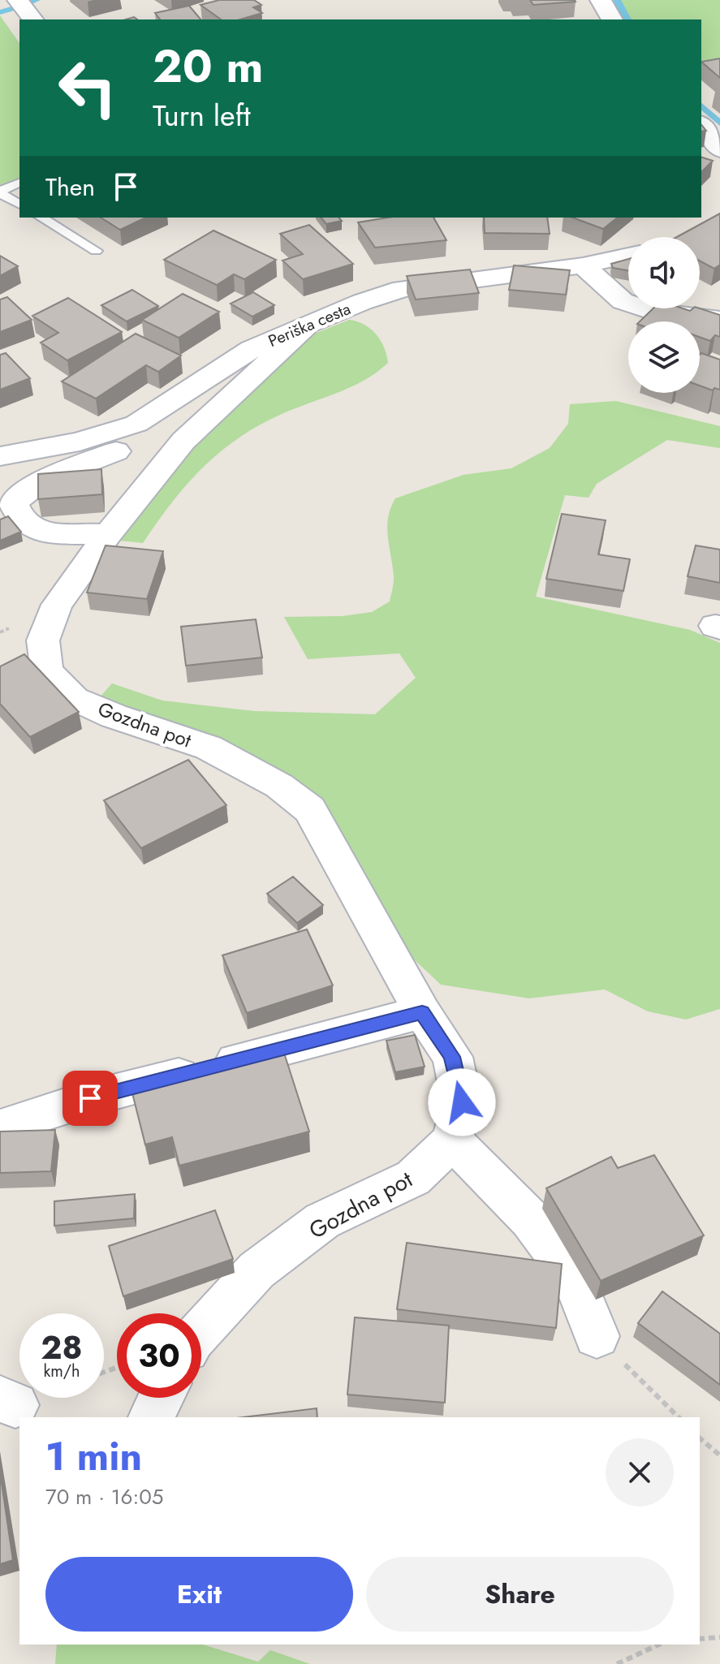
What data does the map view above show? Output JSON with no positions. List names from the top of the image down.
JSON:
{
  "streets": {
    "street": ["Periška cesta", "Gozdna pot"]
  },
  "crossings": [
    ["Periška cesta", "Gozdna pot"]
  ],
  "page": {
    "turn": ["20 m", "Turn left"],
    "then": "Then",
    "speed": "28 km/h",
    "limit": "30",
    "heading": ["1 min", "70 m · 16:05"],
    "buttons": ["Exit", "Share"]
  }
}
